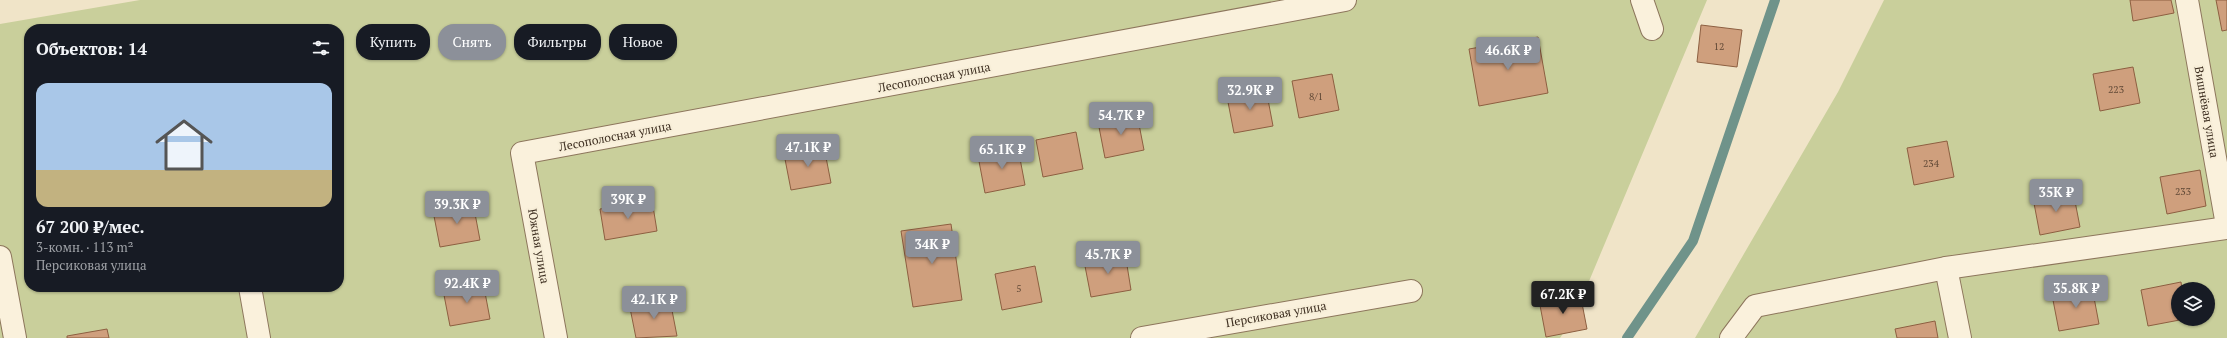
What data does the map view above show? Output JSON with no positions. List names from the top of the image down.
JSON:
{
  "streets": {
    "street": [
      "Лесополосная улица",
      "Вишнёвая улица",
      "Южная улица",
      "Персиковая улица"
    ]
  },
  "crossings": [
    ["Лесополосная улица", "Южная улица"]
  ],
  "house_numbers": [
    "12",
    "223",
    "8/1",
    "234",
    "233",
    "5"
  ],
  "page": {
    "chip": [
      "Купить",
      "Снять",
      "Фильтры",
      "Новое"
    ],
    "heading": "Объектов: 14",
    "price": [
      "46.6K ₽",
      "32.9K ₽",
      "54.7K ₽",
      "47.1K ₽",
      "65.1K ₽",
      "35K ₽",
      "39K ₽",
      "39.3K ₽",
      "34K ₽",
      "45.7K ₽",
      "92.4K ₽",
      "35.8K ₽",
      "67.2K ₽",
      "42.1K ₽"
    ],
    "list": [
      {
        "name": "67 200 ₽/мес.",
        "note": "3-комн. · 113 m² · Персиковая улица"
      }
    ]
  }
}
